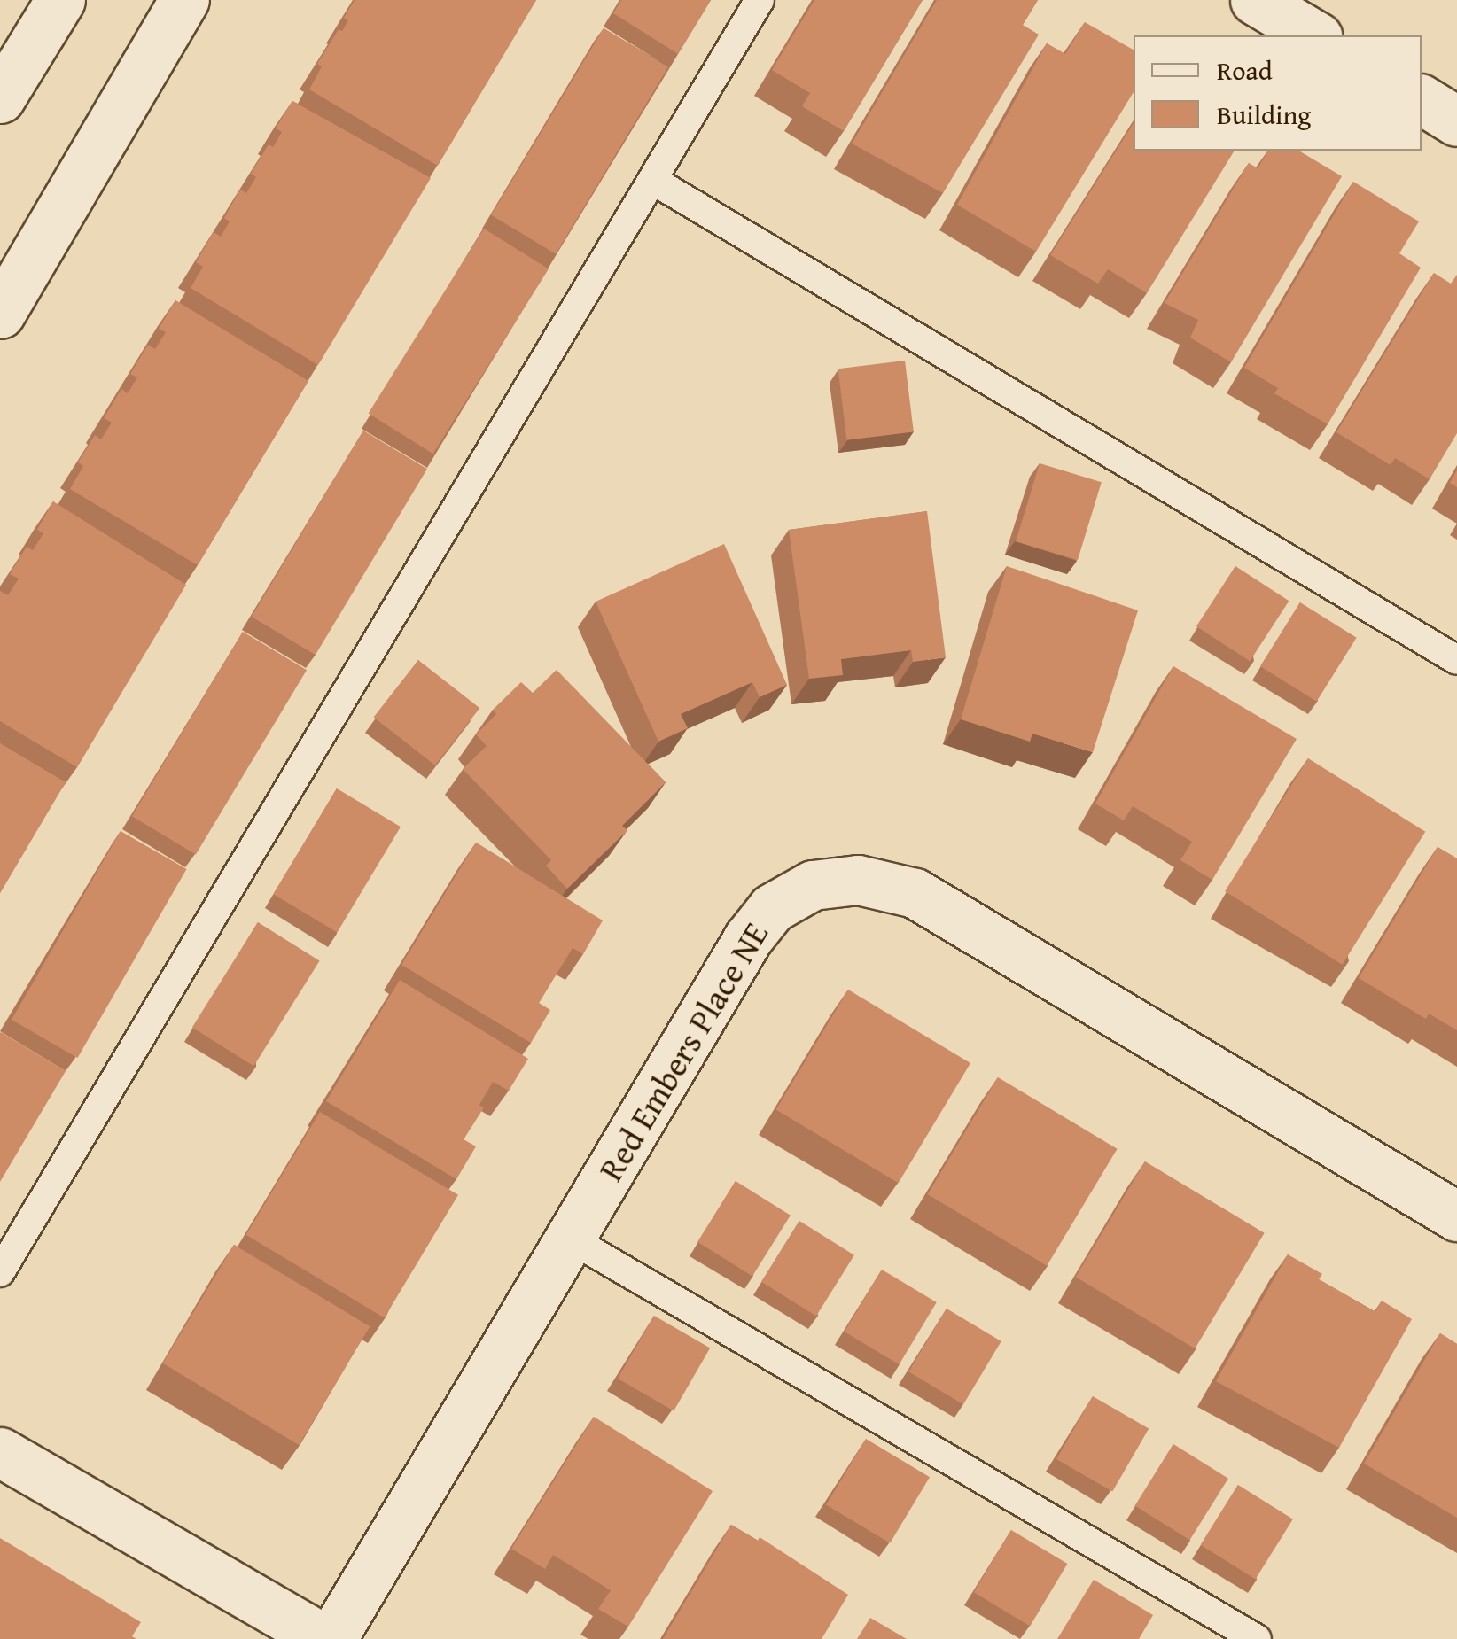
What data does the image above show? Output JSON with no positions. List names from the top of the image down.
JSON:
{
  "streets": {
    "street": ["Red Embers Place NE"]
  },
  "legend": ["Road", "Building"]
}
